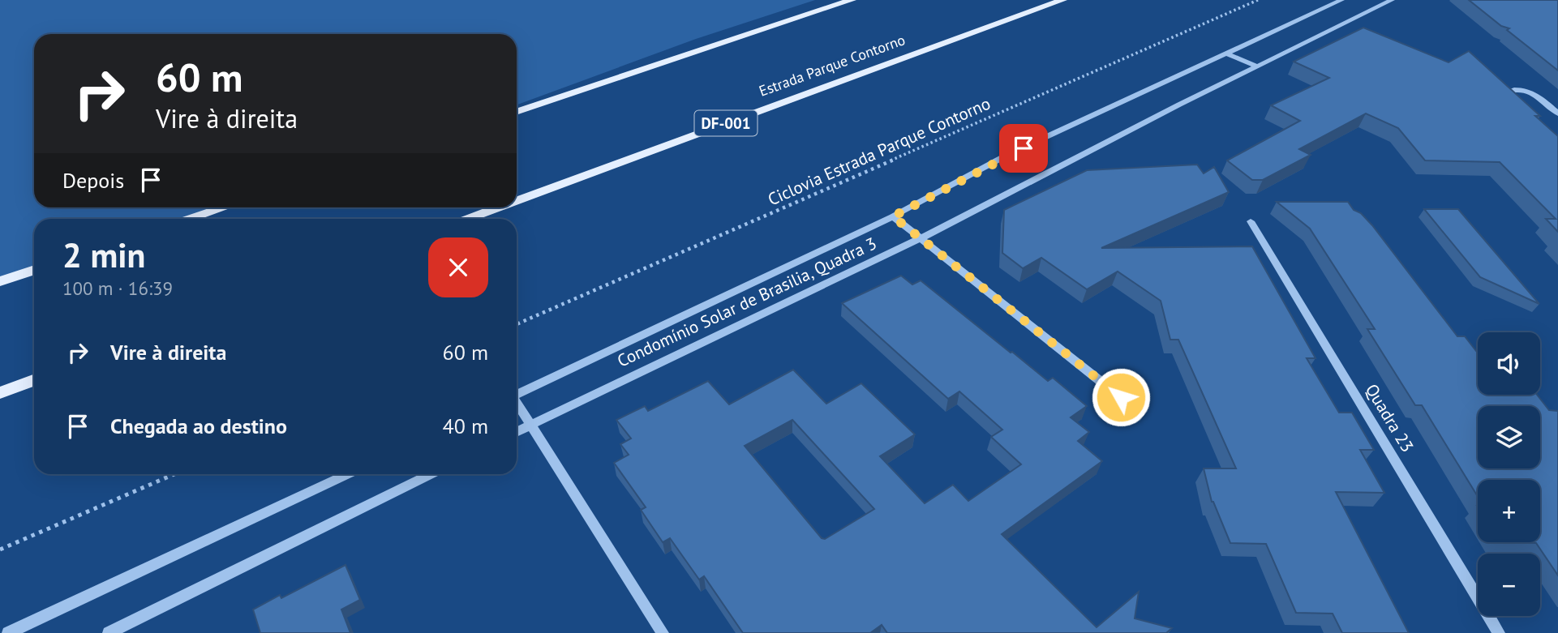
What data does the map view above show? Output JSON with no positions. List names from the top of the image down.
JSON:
{
  "streets": {
    "main road": ["Estrada Parque Contorno", "DF-001"],
    "street": ["Condomínio Solar de Brasilia, Quadra 3", "Quadra 23"],
    "path": ["Ciclovia Estrada Parque Contorno"]
  },
  "page": {
    "turn": ["60 m", "Vire à direita"],
    "then": "Depois",
    "heading": ["2 min", "100 m · 16:39"],
    "list": [
      {
        "name": "Vire à direita",
        "value": "60 m"
      },
      {
        "name": "Chegada ao destino",
        "value": "40 m"
      }
    ],
    "map_buttons": ["+", "−"]
  }
}
